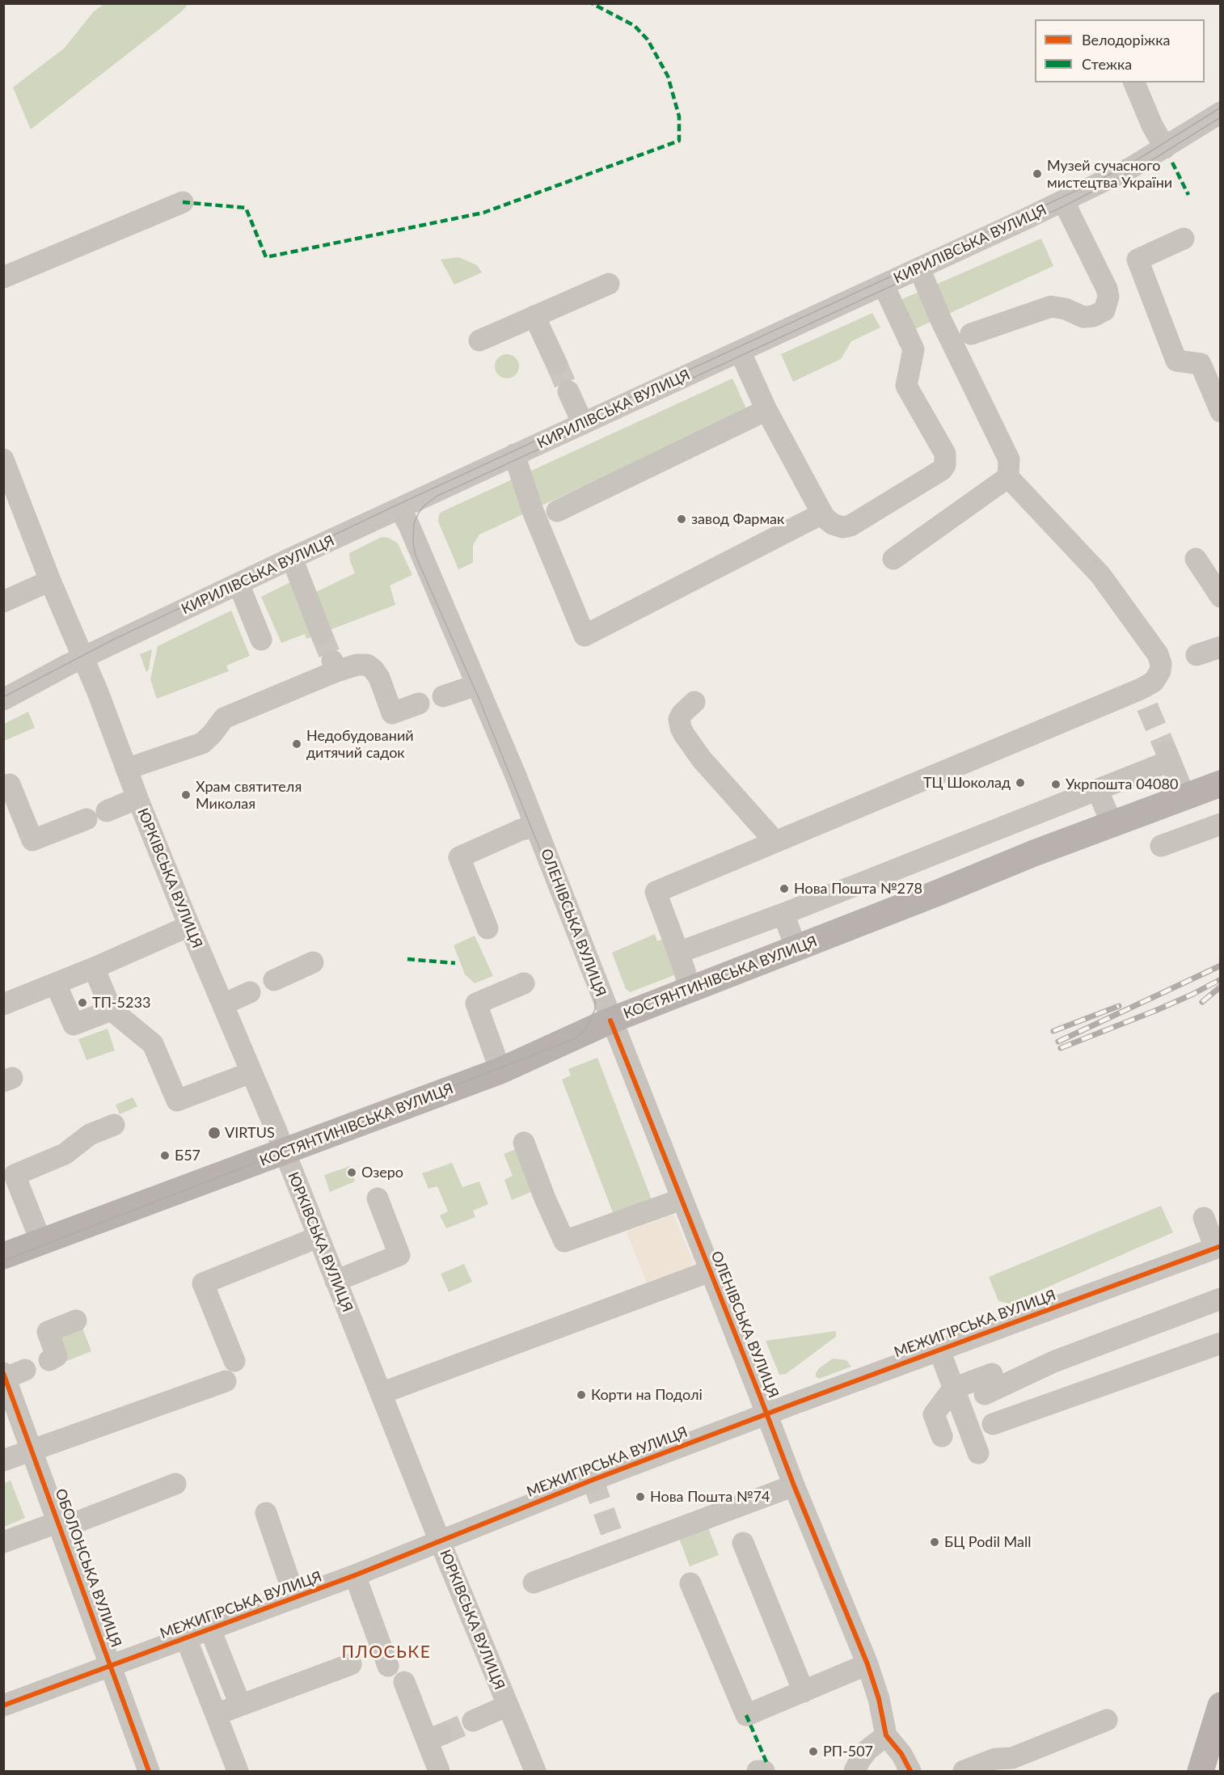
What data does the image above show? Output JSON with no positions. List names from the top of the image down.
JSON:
{
  "streets": {
    "main road": ["КОСТЯНТИНІВСЬКА ВУЛИЦЯ"],
    "street": [
      "КИРИЛІВСЬКА ВУЛИЦЯ",
      "ЮРКІВСЬКА ВУЛИЦЯ",
      "ОЛЕНІВСЬКА ВУЛИЦЯ",
      "МЕЖИГІРСЬКА ВУЛИЦЯ",
      "ОБОЛОНСЬКА ВУЛИЦЯ"
    ]
  },
  "crossings": [
    ["КИРИЛІВСЬКА ВУЛИЦЯ", "ЮРКІВСЬКА ВУЛИЦЯ"],
    ["КИРИЛІВСЬКА ВУЛИЦЯ", "ОЛЕНІВСЬКА ВУЛИЦЯ"],
    ["ЮРКІВСЬКА ВУЛИЦЯ", "КОСТЯНТИНІВСЬКА ВУЛИЦЯ"],
    ["ЮРКІВСЬКА ВУЛИЦЯ", "МЕЖИГІРСЬКА ВУЛИЦЯ"],
    ["ОЛЕНІВСЬКА ВУЛИЦЯ", "КОСТЯНТИНІВСЬКА ВУЛИЦЯ"],
    ["ОЛЕНІВСЬКА ВУЛИЦЯ", "МЕЖИГІРСЬКА ВУЛИЦЯ"],
    ["МЕЖИГІРСЬКА ВУЛИЦЯ", "ОБОЛОНСЬКА ВУЛИЦЯ"]
  ],
  "districts": ["ПЛОСЬКЕ"],
  "places": [
    "Музей сучасного мистецтва України",
    "завод Фармак",
    "Недобудований дитячий садок",
    "ТЦ Шоколад",
    "Укрпошта 04080",
    "Храм святителя Миколая",
    "Нова Пошта №278",
    "ТП-5233",
    "VIRTUS",
    "Б57",
    "Озеро",
    "Корти на Подолі",
    "Нова Пошта №74",
    "БЦ Podil Mall",
    "РП-507"
  ],
  "legend": ["Велодоріжка", "Стежка"]
}
